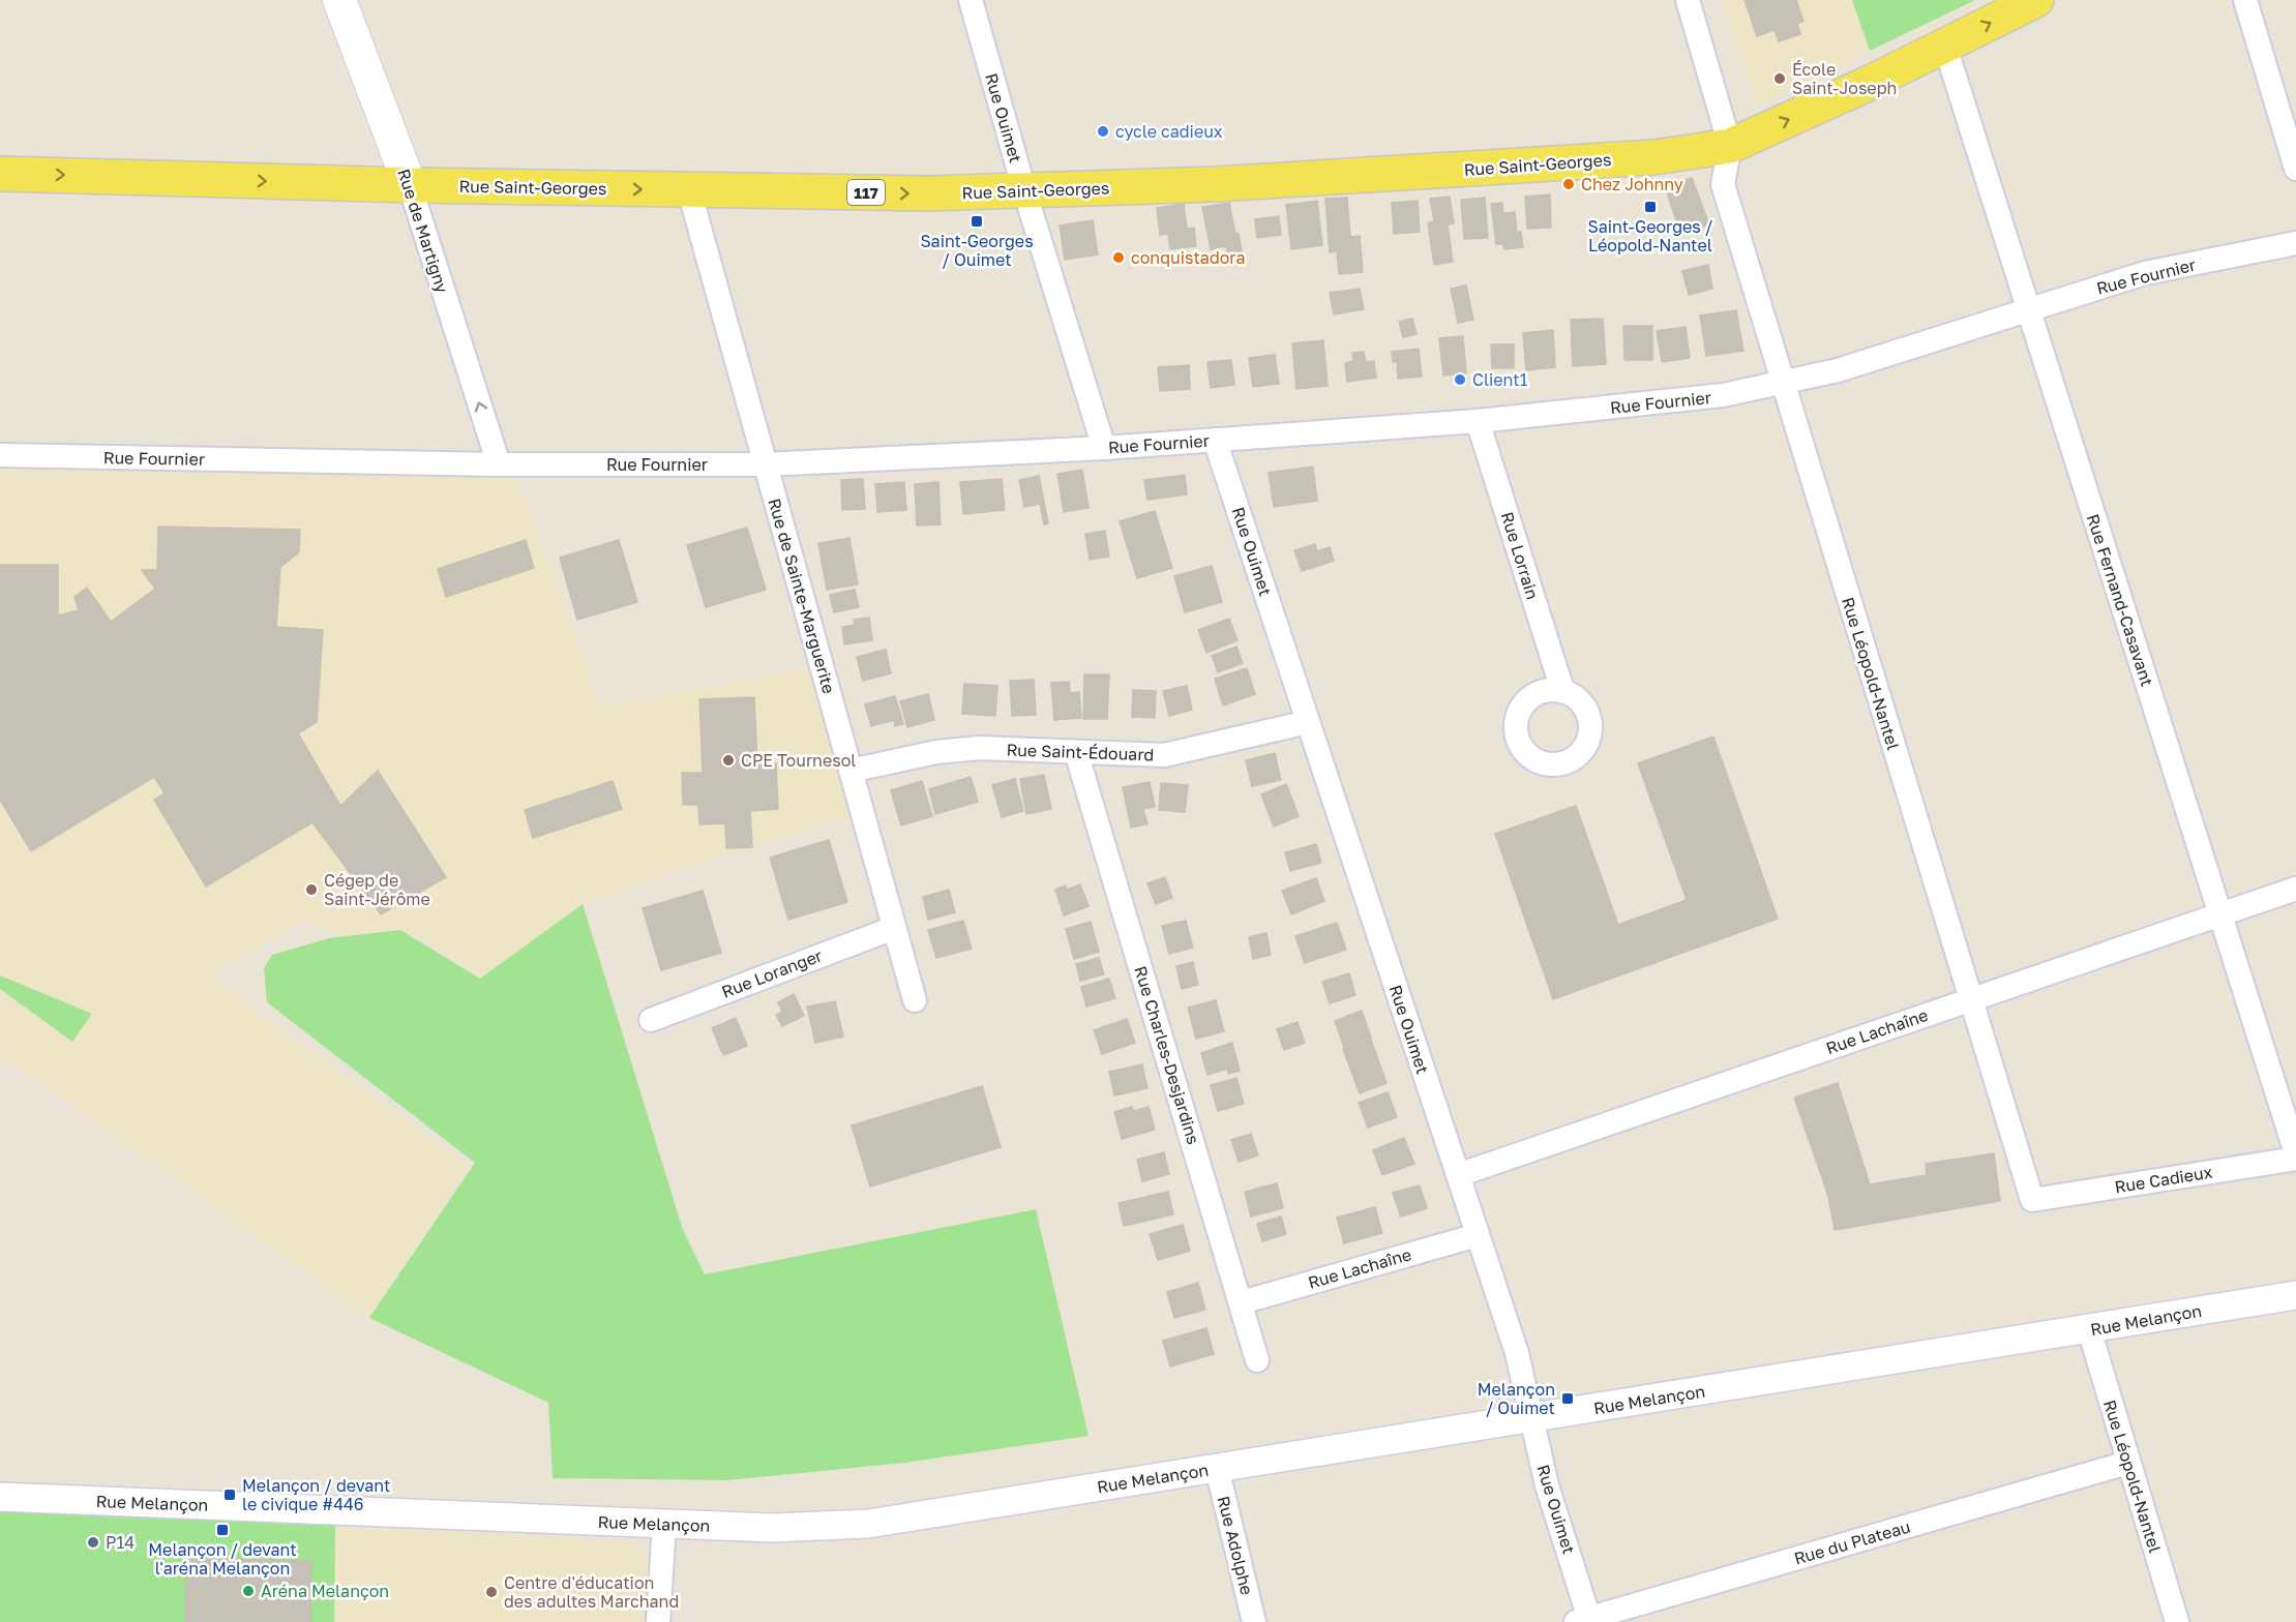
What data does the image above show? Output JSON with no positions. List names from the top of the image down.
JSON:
{
  "streets": {
    "main road": ["Rue Saint-Georges", "117", "Rue de Martigny"],
    "street": [
      "Rue Ouimet",
      "Rue Fournier",
      "Rue Lorrain",
      "Rue de Sainte-Marguerite",
      "Rue Fernand-Casavant",
      "Rue Léopold-Nantel",
      "Rue Saint-Édouard",
      "Rue Loranger",
      "Rue Lachaîne",
      "Rue Charles-Desjardins",
      "Rue Cadieux",
      "Rue Melançon",
      "Rue du Plateau",
      "Rue Adolphe"
    ]
  },
  "crossings": [
    ["Rue Ouimet", "Rue Saint-Georges"],
    ["Rue Ouimet", "Rue Fournier"],
    ["Rue Ouimet", "Rue Saint-Édouard"],
    ["Rue Ouimet", "Rue Lachaîne"],
    ["Rue Ouimet", "Rue Melançon"],
    ["Rue Ouimet", "Rue du Plateau"],
    ["Rue Saint-Georges", "Rue de Martigny"],
    ["Rue Saint-Georges", "Rue de Sainte-Marguerite"],
    ["Rue Saint-Georges", "Rue Fernand-Casavant"],
    ["Rue Saint-Georges", "Rue Léopold-Nantel"],
    ["Rue de Martigny", "Rue Fournier"],
    ["Rue Fournier", "Rue Lorrain"],
    ["Rue Fournier", "Rue de Sainte-Marguerite"],
    ["Rue Fournier", "Rue Fernand-Casavant"],
    ["Rue Fournier", "Rue Léopold-Nantel"],
    ["Rue de Sainte-Marguerite", "Rue Saint-Édouard"],
    ["Rue de Sainte-Marguerite", "Rue Loranger"],
    ["Rue Fernand-Casavant", "Rue Lachaîne"],
    ["Rue Fernand-Casavant", "Rue Cadieux"],
    ["Rue Léopold-Nantel", "Rue Lachaîne"],
    ["Rue Léopold-Nantel", "Rue Cadieux"],
    ["Rue Léopold-Nantel", "Rue Melançon"],
    ["Rue Léopold-Nantel", "Rue du Plateau"],
    ["Rue Saint-Édouard", "Rue Charles-Desjardins"],
    ["Rue Lachaîne", "Rue Charles-Desjardins"],
    ["Rue Melançon", "Rue Adolphe"]
  ],
  "one_way": ["Rue Saint-Georges", "Rue de Martigny"],
  "places": {
    "other": [
      "École Saint-Joseph",
      "cycle cadieux",
      "Chez Johnny",
      "conquistadora",
      "Client1",
      "CPE Tournesol",
      "Cégep de Saint-Jérôme",
      "P14",
      "Aréna Melançon",
      "Centre d'éducation des adultes Marchand"
    ],
    "transit": [
      "Saint-Georges / Léopold-Nantel",
      "Saint-Georges / Ouimet",
      "Melançon / Ouimet",
      "Melançon / devant le civique #446",
      "Melançon / devant l'aréna Melançon"
    ]
  }
}
